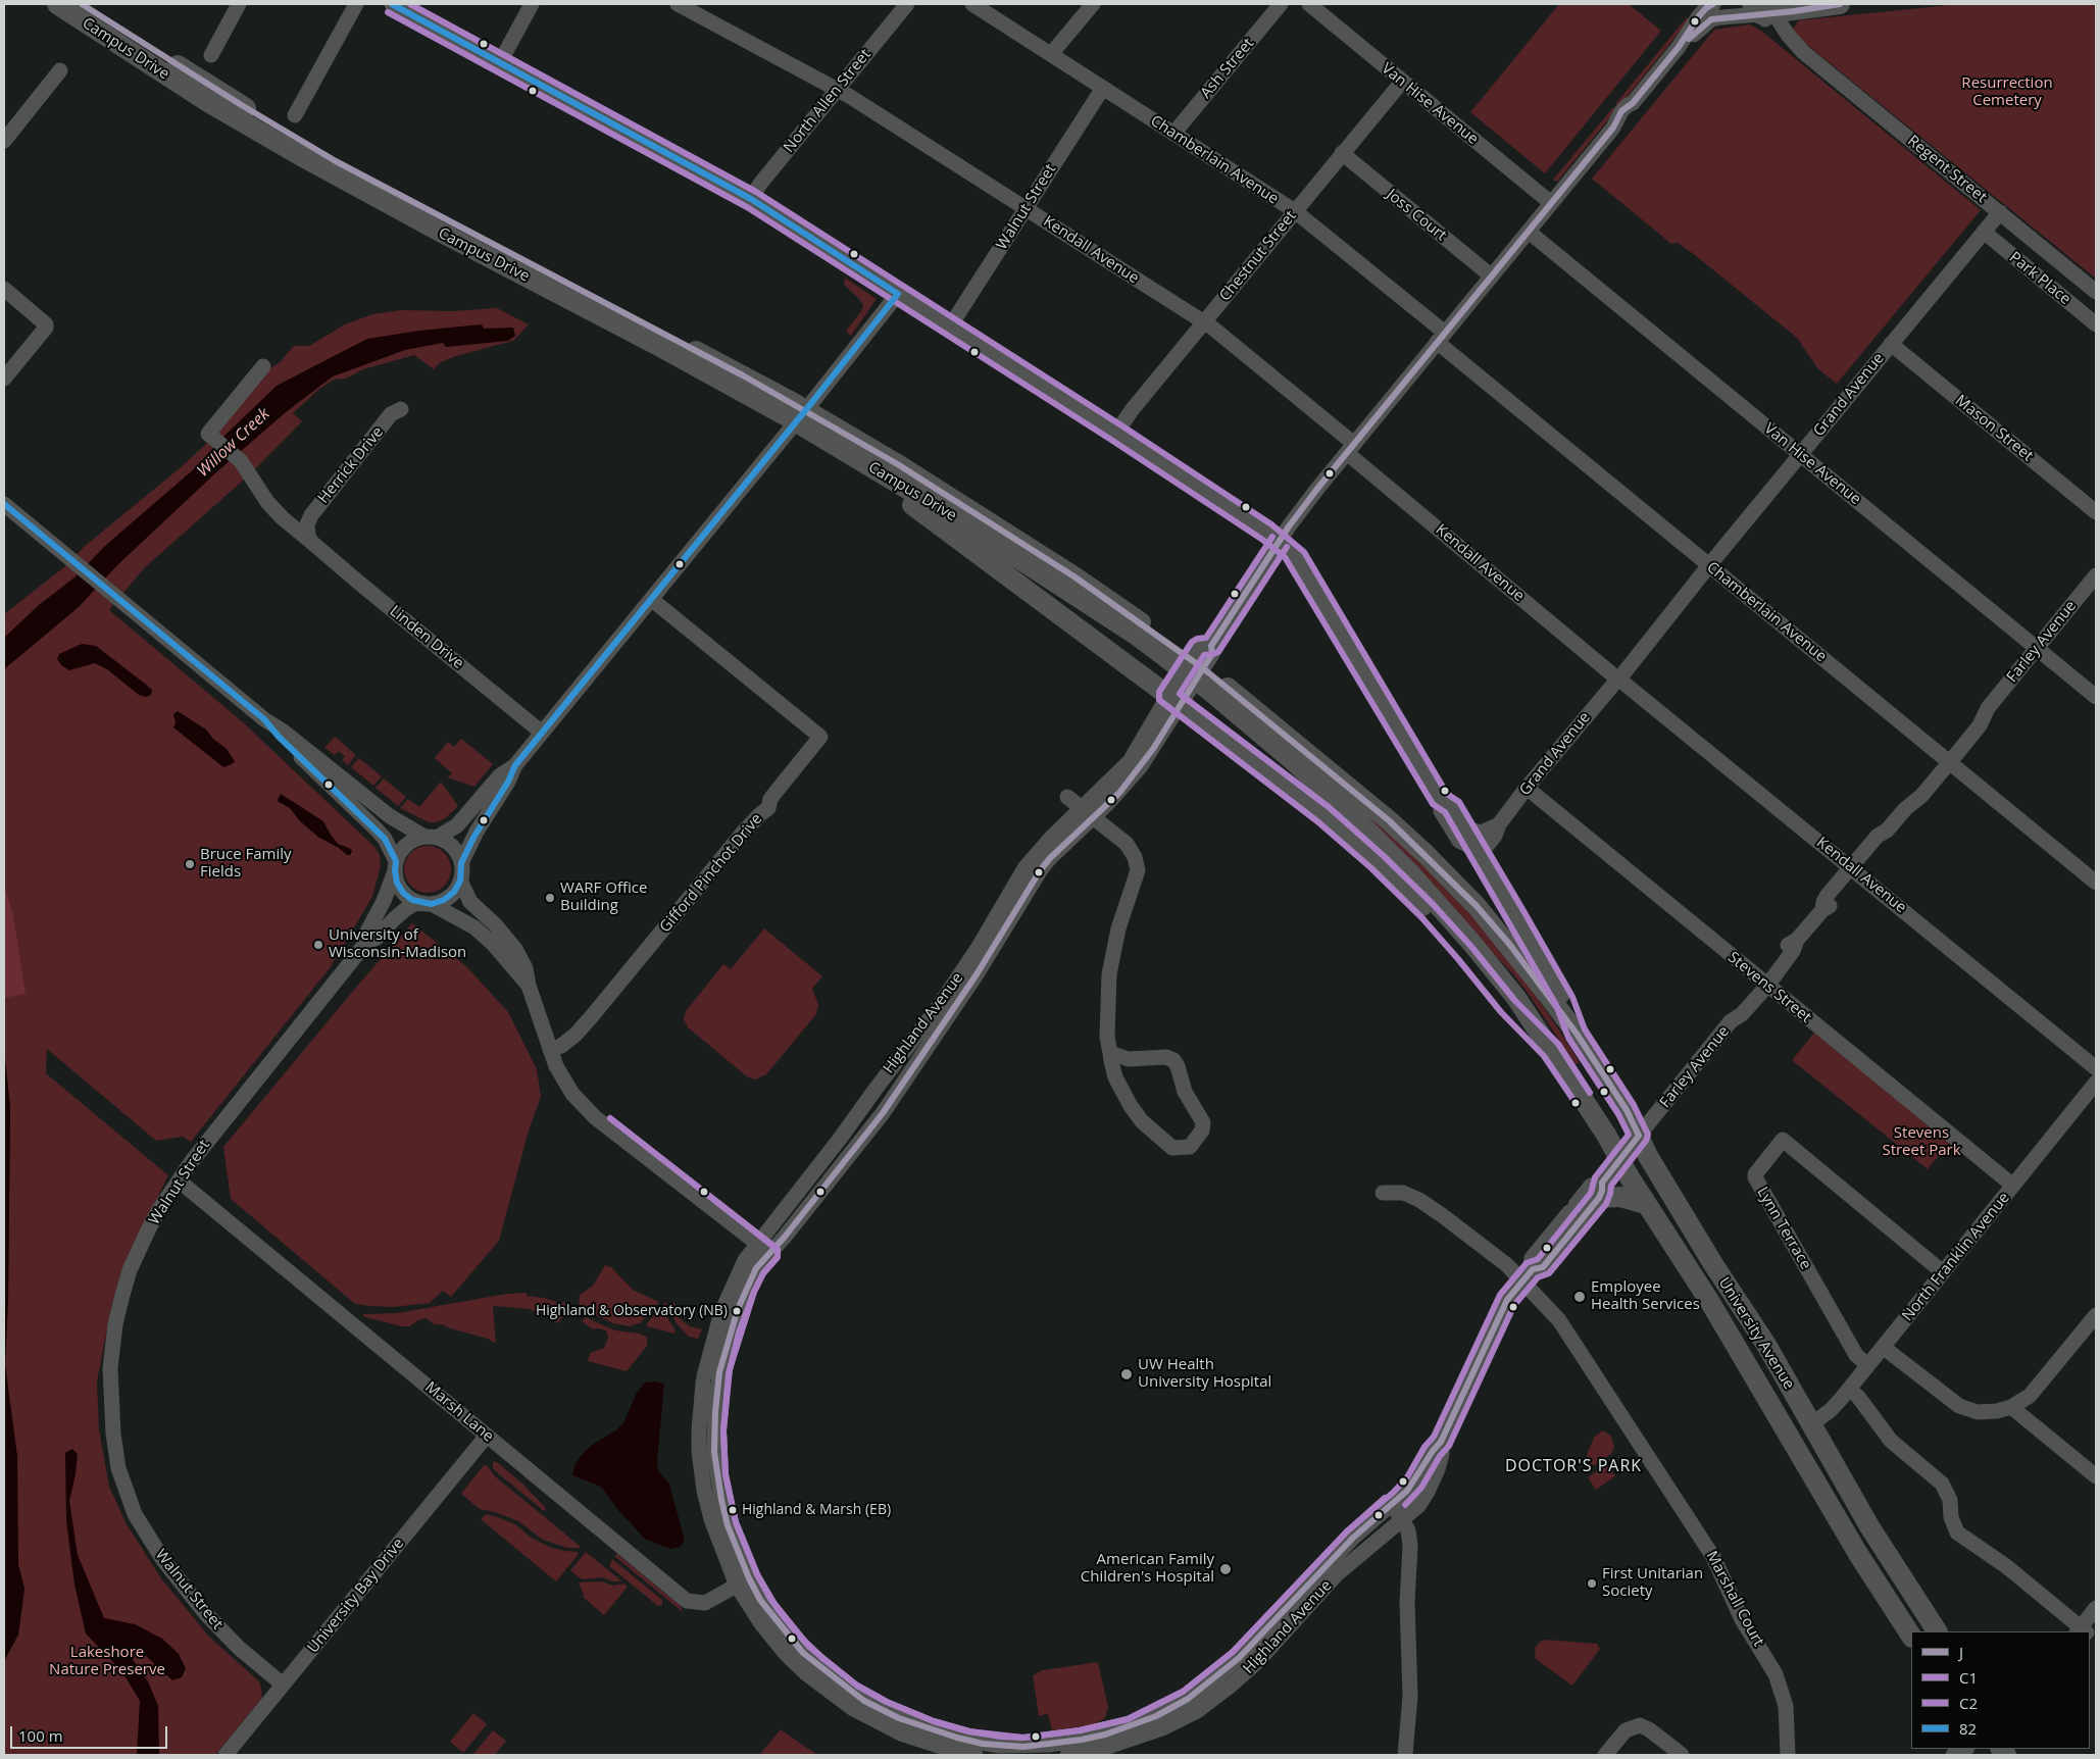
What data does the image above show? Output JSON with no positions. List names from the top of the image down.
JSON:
{
  "streets": {
    "main road": ["Campus Drive", "University Avenue"],
    "street": [
      "Ash Street",
      "North Allen Street",
      "Van Hise Avenue",
      "Chamberlain Avenue",
      "Regent Street",
      "Walnut Street",
      "Joss Court",
      "Kendall Avenue",
      "Chestnut Street",
      "Park Place",
      "Grand Avenue",
      "Mason Street",
      "Herrick Drive",
      "Linden Drive",
      "Farley Avenue",
      "Gifford Pinchot Drive",
      "Stevens Street",
      "Highland Avenue",
      "Lynn Terrace",
      "North Franklin Avenue",
      "Marsh Lane",
      "University Bay Drive",
      "Marshall Court"
    ]
  },
  "crossings": [
    ["Campus Drive", "University Avenue"],
    ["Ash Street", "Chamberlain Avenue"],
    ["North Allen Street", "Kendall Avenue"],
    ["Van Hise Avenue", "Chestnut Street"],
    ["Van Hise Avenue", "Grand Avenue"],
    ["Van Hise Avenue", "Farley Avenue"],
    ["Van Hise Avenue", "Highland Avenue"],
    ["Chamberlain Avenue", "Walnut Street"],
    ["Chamberlain Avenue", "Chestnut Street"],
    ["Chamberlain Avenue", "Grand Avenue"],
    ["Chamberlain Avenue", "Farley Avenue"],
    ["Chamberlain Avenue", "Highland Avenue"],
    ["Regent Street", "Grand Avenue"],
    ["Regent Street", "Highland Avenue"],
    ["Walnut Street", "Kendall Avenue"],
    ["Walnut Street", "Marsh Lane"],
    ["Walnut Street", "University Bay Drive"],
    ["Joss Court", "Chestnut Street"],
    ["Joss Court", "Highland Avenue"],
    ["Kendall Avenue", "Chestnut Street"],
    ["Kendall Avenue", "Grand Avenue"],
    ["Kendall Avenue", "Farley Avenue"],
    ["Kendall Avenue", "Highland Avenue"],
    ["Park Place", "Grand Avenue"],
    ["Grand Avenue", "Mason Street"],
    ["Grand Avenue", "Stevens Street"],
    ["Herrick Drive", "Linden Drive"],
    ["Farley Avenue", "Stevens Street"],
    ["Farley Avenue", "University Avenue"],
    ["Stevens Street", "North Franklin Avenue"],
    ["Highland Avenue", "Marsh Lane"],
    ["Lynn Terrace", "North Franklin Avenue"],
    ["North Franklin Avenue", "University Avenue"],
    ["Marsh Lane", "University Bay Drive"]
  ],
  "districts": ["DOCTOR'S PARK"],
  "water": ["Willow Creek"],
  "parks": ["Resurrection Cemetery", "Stevens Street Park", "Lakeshore Nature Preserve"],
  "places": [
    "Bruce Family Fields",
    "WARF Office Building",
    "University of Wisconsin-Madison",
    "Employee Health Services",
    "Highland & Observatory (NB)",
    "UW Health University Hospital",
    "Highland & Marsh (EB)",
    "American Family Children's Hospital",
    "First Unitarian Society"
  ],
  "lines": [
    "transit line J",
    "transit line C2",
    "transit line 82",
    "transit line C1"
  ],
  "legend": [
    "J",
    "C1",
    "C2",
    "82"
  ],
  "scale_bar": "100 m"
}
